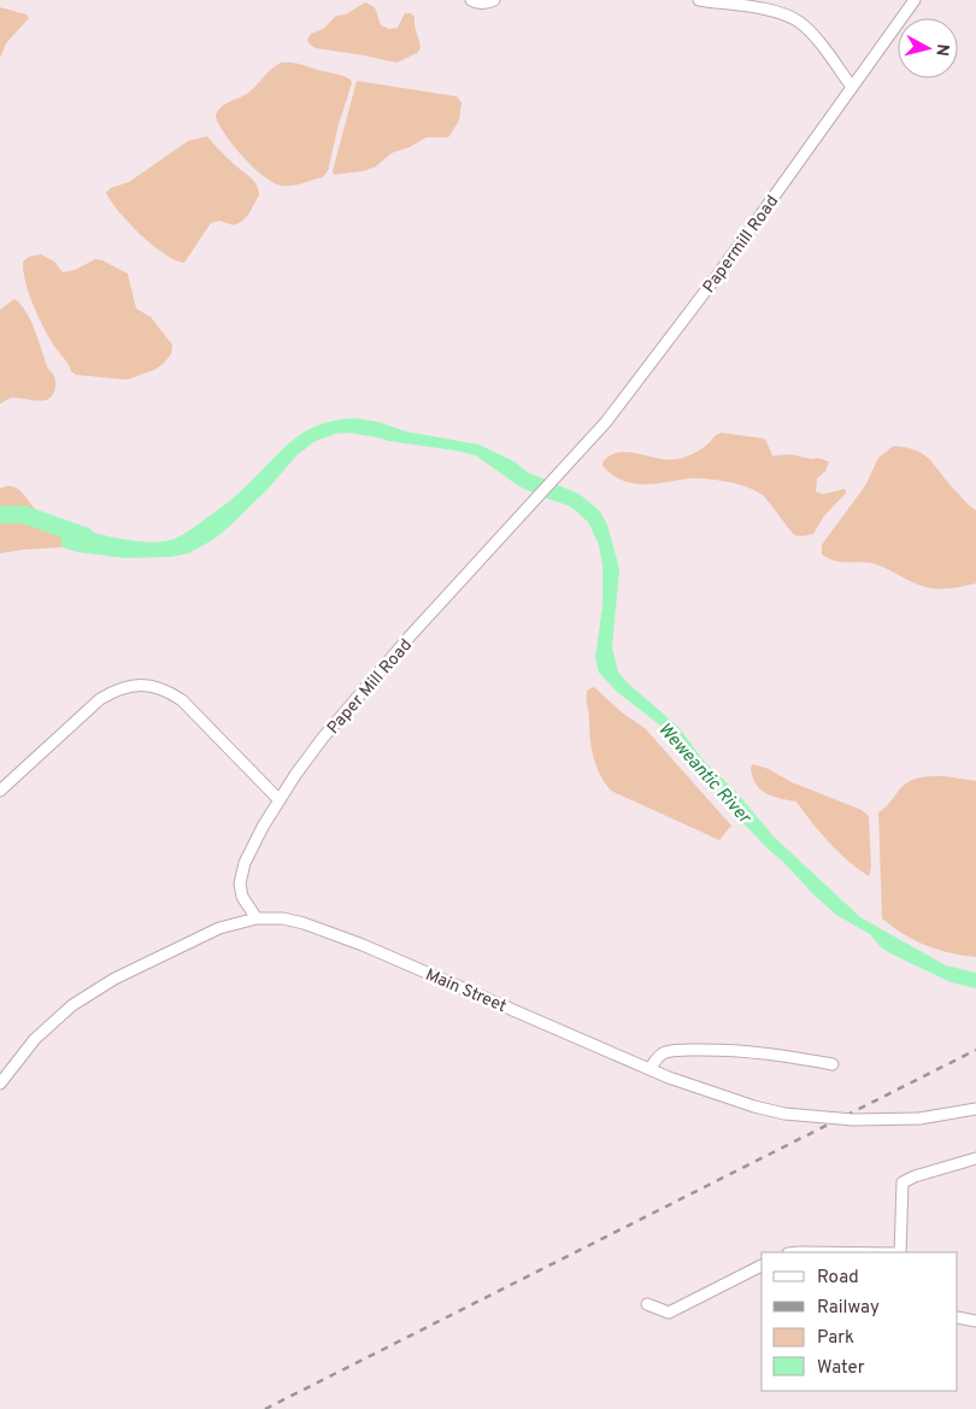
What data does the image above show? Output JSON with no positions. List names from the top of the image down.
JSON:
{
  "streets": {
    "street": ["Papermill Road", "Paper Mill Road", "Main Street"]
  },
  "crossings": [
    ["Papermill Road", "Paper Mill Road"],
    ["Paper Mill Road", "Main Street"]
  ],
  "water": ["Weweantic River"],
  "legend": [
    "Road",
    "Railway",
    "Park",
    "Water"
  ],
  "north": "right"
}
